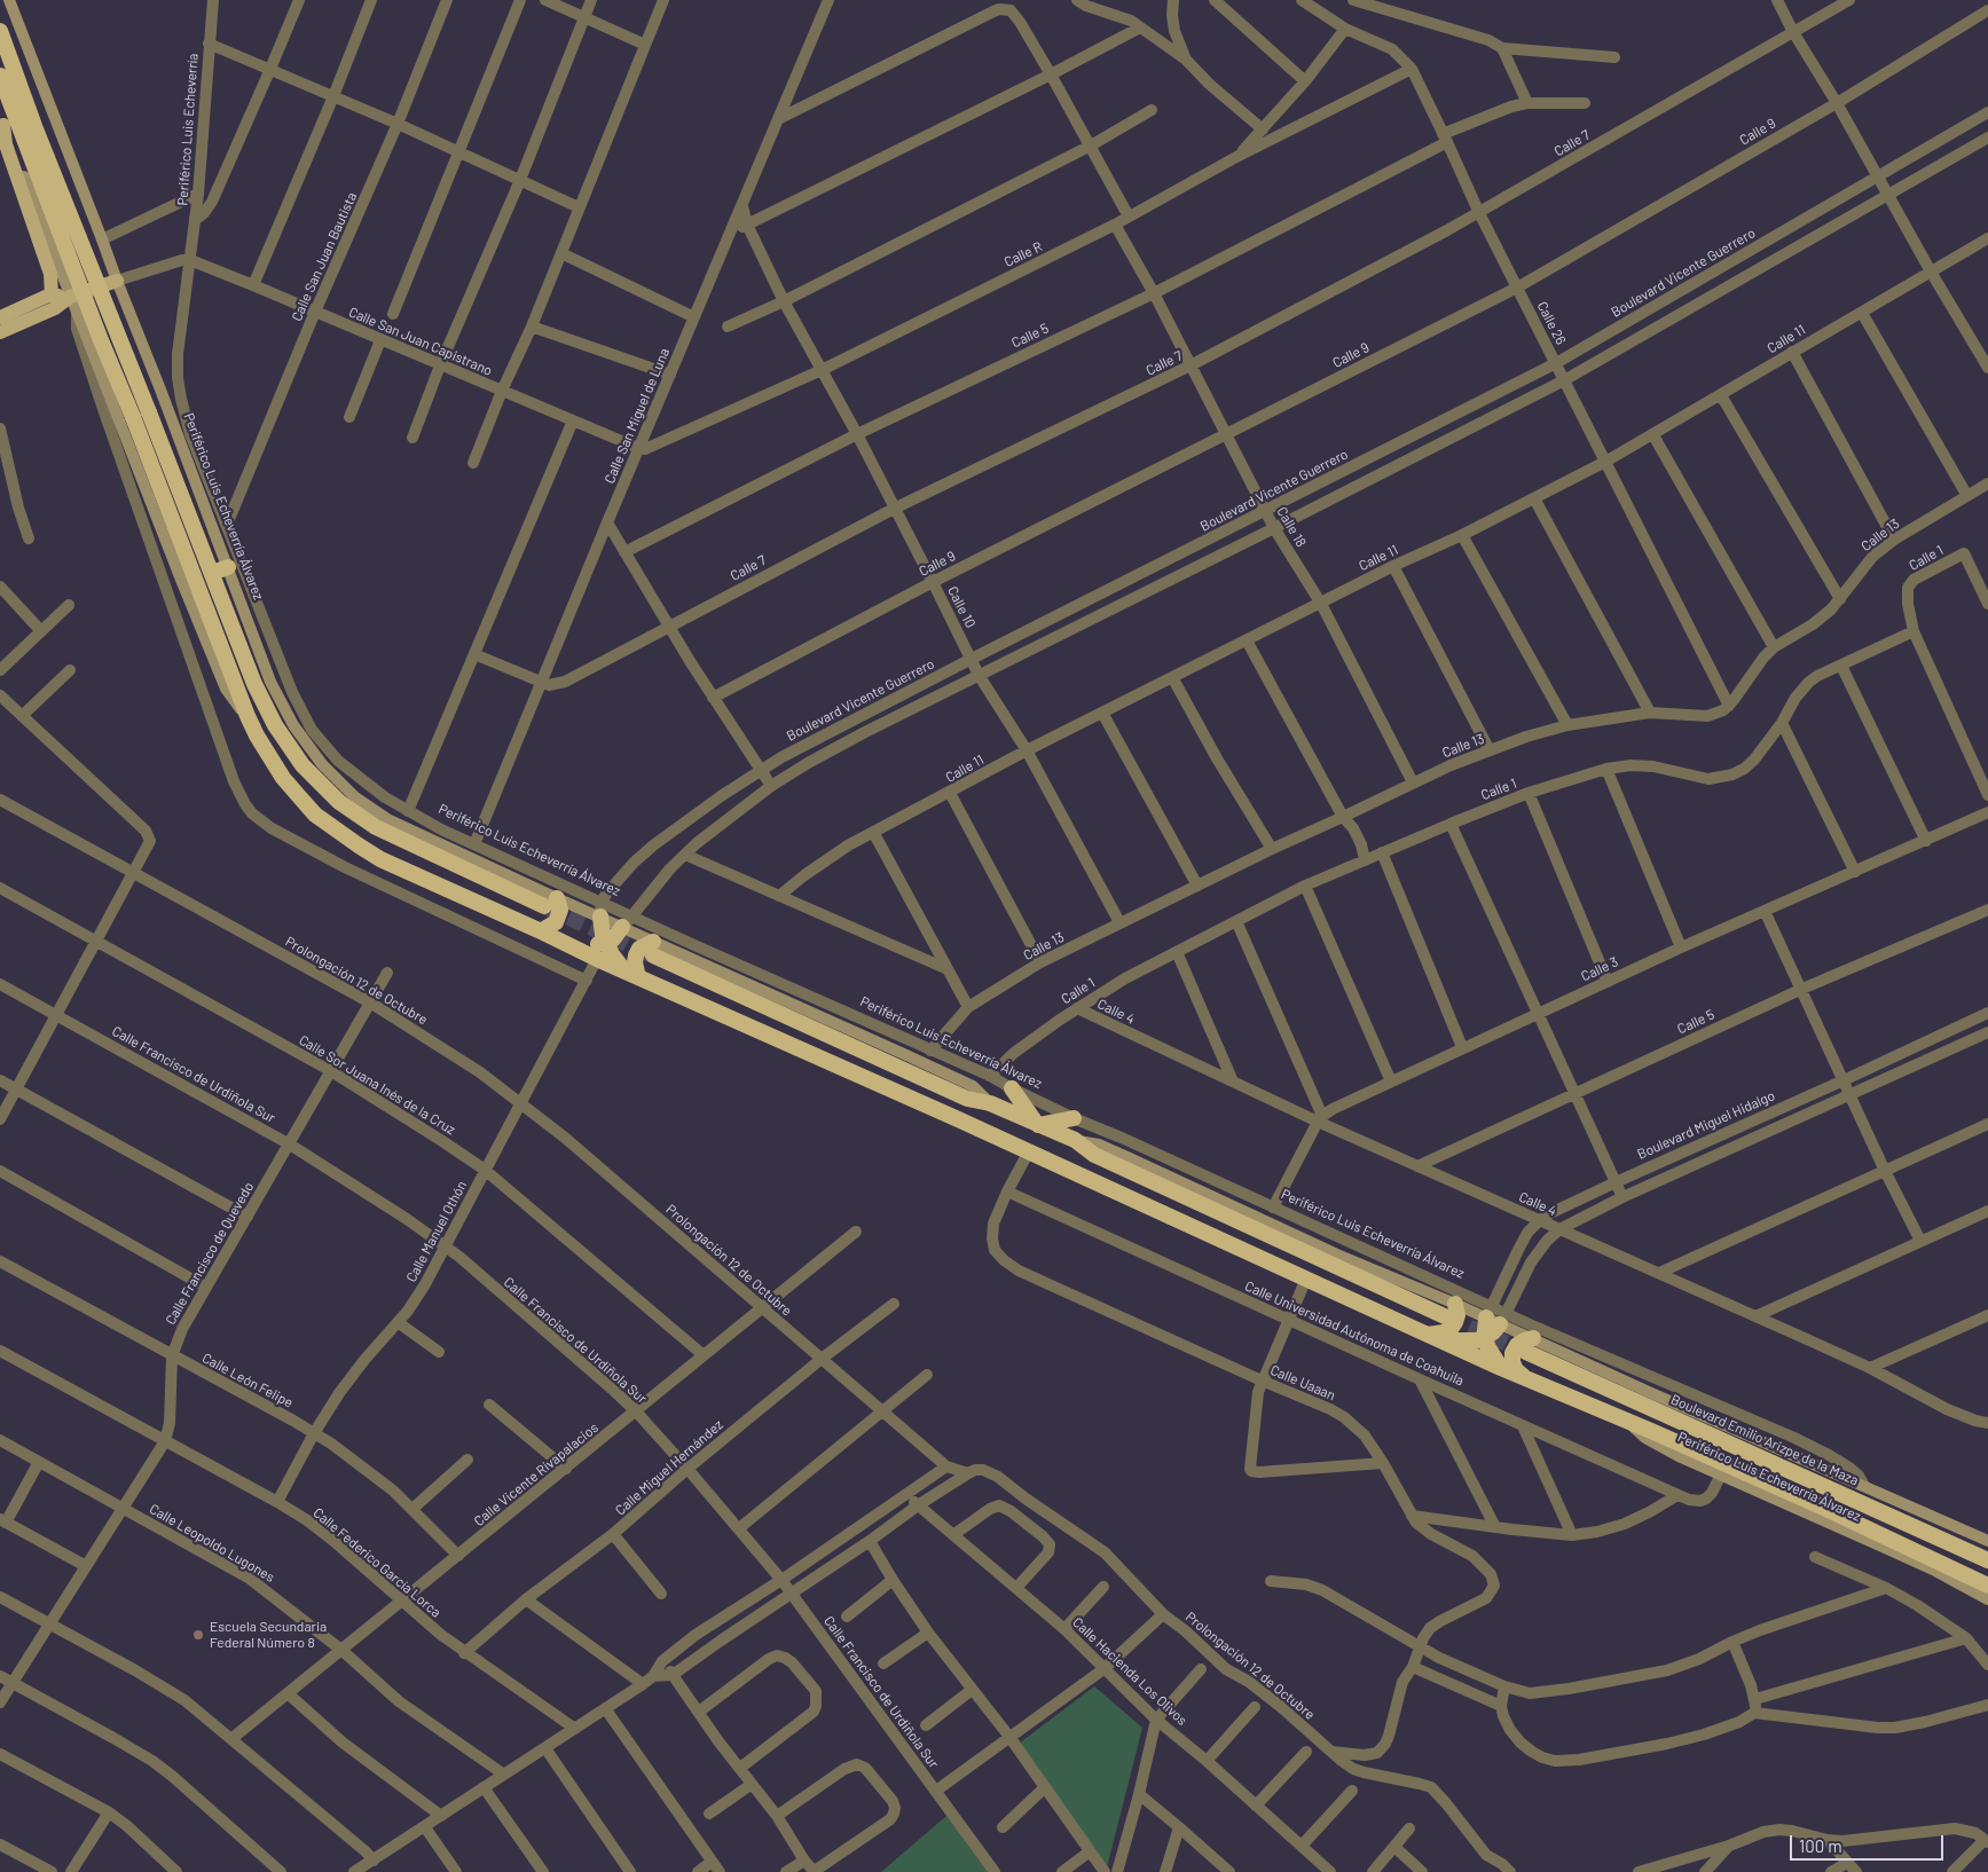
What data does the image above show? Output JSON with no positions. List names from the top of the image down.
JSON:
{
  "streets": {
    "highway": ["Periférico Luis Echeverría Álvarez", "Boulevard Emilio Arizpe de la Maza"],
    "street": [
      "Periférico Luis Echeverría",
      "Calle 9",
      "Calle 7",
      "Calle R",
      "Calle San Juan Bautista",
      "Boulevard Vicente Guerrero",
      "Calle 26",
      "Calle 5",
      "Calle 11",
      "Calle San Juan Capistrano",
      "Calle San Miguel de Luna",
      "Calle 18",
      "Calle 13",
      "Calle 1",
      "Calle 10",
      "Calle 3",
      "Prolongación 12 de Octubre",
      "Calle 4",
      "Calle Francisco de Urdiñola Sur",
      "Calle Sor Juana Inés de la Cruz",
      "Boulevard Miguel Hidalgo",
      "Calle Manuel Othón",
      "Calle Francisco de Quevedo",
      "Calle Universidad Autónoma de Coahuila",
      "Calle León Felipe",
      "Calle Uaaan",
      "Calle Miguel Hernández",
      "Calle Vicente Rivapalacios",
      "Calle Leopoldo Lugones",
      "Calle Federico García Lorca",
      "Calle Hacienda Los Olivos"
    ]
  },
  "crossings": [
    ["Periférico Luis Echeverría", "Calle San Juan Capistrano"],
    ["Periférico Luis Echeverría", "Periférico Luis Echeverría Álvarez"],
    ["Calle 9", "Calle 26"],
    ["Calle 9", "Calle 18"],
    ["Calle 9", "Calle 10"],
    ["Calle 7", "Calle 26"],
    ["Calle 7", "Calle San Miguel de Luna"],
    ["Calle 7", "Calle 18"],
    ["Calle 7", "Calle 10"],
    ["Calle R", "Calle 26"],
    ["Calle R", "Calle San Juan Capistrano"],
    ["Calle R", "Calle San Miguel de Luna"],
    ["Calle R", "Calle 18"],
    ["Calle R", "Calle 10"],
    ["Calle San Juan Bautista", "Calle San Juan Capistrano"],
    ["Calle San Juan Bautista", "Periférico Luis Echeverría Álvarez"],
    ["Boulevard Vicente Guerrero", "Calle 26"],
    ["Boulevard Vicente Guerrero", "Periférico Luis Echeverría Álvarez"],
    ["Boulevard Vicente Guerrero", "Calle 18"],
    ["Boulevard Vicente Guerrero", "Calle 10"],
    ["Calle 26", "Calle 5"],
    ["Calle 26", "Calle 11"],
    ["Calle 26", "Calle 13"],
    ["Calle 5", "Calle 18"],
    ["Calle 5", "Calle 10"],
    ["Calle 5", "Calle 4"],
    ["Calle 11", "Calle 18"],
    ["Calle 11", "Calle 10"],
    ["Calle San Juan Capistrano", "Calle San Miguel de Luna"],
    ["Calle San Miguel de Luna", "Periférico Luis Echeverría Álvarez"],
    ["Calle San Miguel de Luna", "Calle 10"],
    ["Periférico Luis Echeverría Álvarez", "Calle 13"],
    ["Periférico Luis Echeverría Álvarez", "Calle 1"],
    ["Periférico Luis Echeverría Álvarez", "Boulevard Miguel Hidalgo"],
    ["Periférico Luis Echeverría Álvarez", "Calle Manuel Othón"],
    ["Periférico Luis Echeverría Álvarez", "Calle Universidad Autónoma de Coahuila"],
    ["Periférico Luis Echeverría Álvarez", "Calle Uaaan"],
    ["Periférico Luis Echeverría Álvarez", "Boulevard Emilio Arizpe de la Maza"],
    ["Calle 18", "Calle 13"],
    ["Calle 13", "Calle 10"],
    ["Calle 1", "Calle 4"],
    ["Calle 3", "Calle 4"],
    ["Prolongación 12 de Octubre", "Calle Manuel Othón"],
    ["Prolongación 12 de Octubre", "Calle Francisco de Quevedo"],
    ["Prolongación 12 de Octubre", "Calle Uaaan"],
    ["Prolongación 12 de Octubre", "Calle Miguel Hernández"],
    ["Prolongación 12 de Octubre", "Calle Vicente Rivapalacios"],
    ["Calle 4", "Boulevard Miguel Hidalgo"],
    ["Calle Francisco de Urdiñola Sur", "Calle Manuel Othón"],
    ["Calle Francisco de Urdiñola Sur", "Calle Francisco de Quevedo"],
    ["Calle Francisco de Urdiñola Sur", "Calle Miguel Hernández"],
    ["Calle Francisco de Urdiñola Sur", "Calle Vicente Rivapalacios"],
    ["Calle Sor Juana Inés de la Cruz", "Calle Manuel Othón"],
    ["Calle Sor Juana Inés de la Cruz", "Calle Francisco de Quevedo"],
    ["Calle Sor Juana Inés de la Cruz", "Calle Vicente Rivapalacios"],
    ["Calle Manuel Othón", "Calle León Felipe"],
    ["Calle Manuel Othón", "Calle Federico García Lorca"],
    ["Calle Francisco de Quevedo", "Calle León Felipe"],
    ["Calle Francisco de Quevedo", "Calle Leopoldo Lugones"],
    ["Calle Francisco de Quevedo", "Calle Federico García Lorca"],
    ["Calle Universidad Autónoma de Coahuila", "Calle Uaaan"],
    ["Calle León Felipe", "Calle Vicente Rivapalacios"],
    ["Calle Miguel Hernández", "Calle Federico García Lorca"],
    ["Calle Vicente Rivapalacios", "Calle Leopoldo Lugones"],
    ["Calle Vicente Rivapalacios", "Calle Federico García Lorca"]
  ],
  "places": ["Escuela Secundaria Federal Número 8"],
  "scale_bar": "100 m"
}
